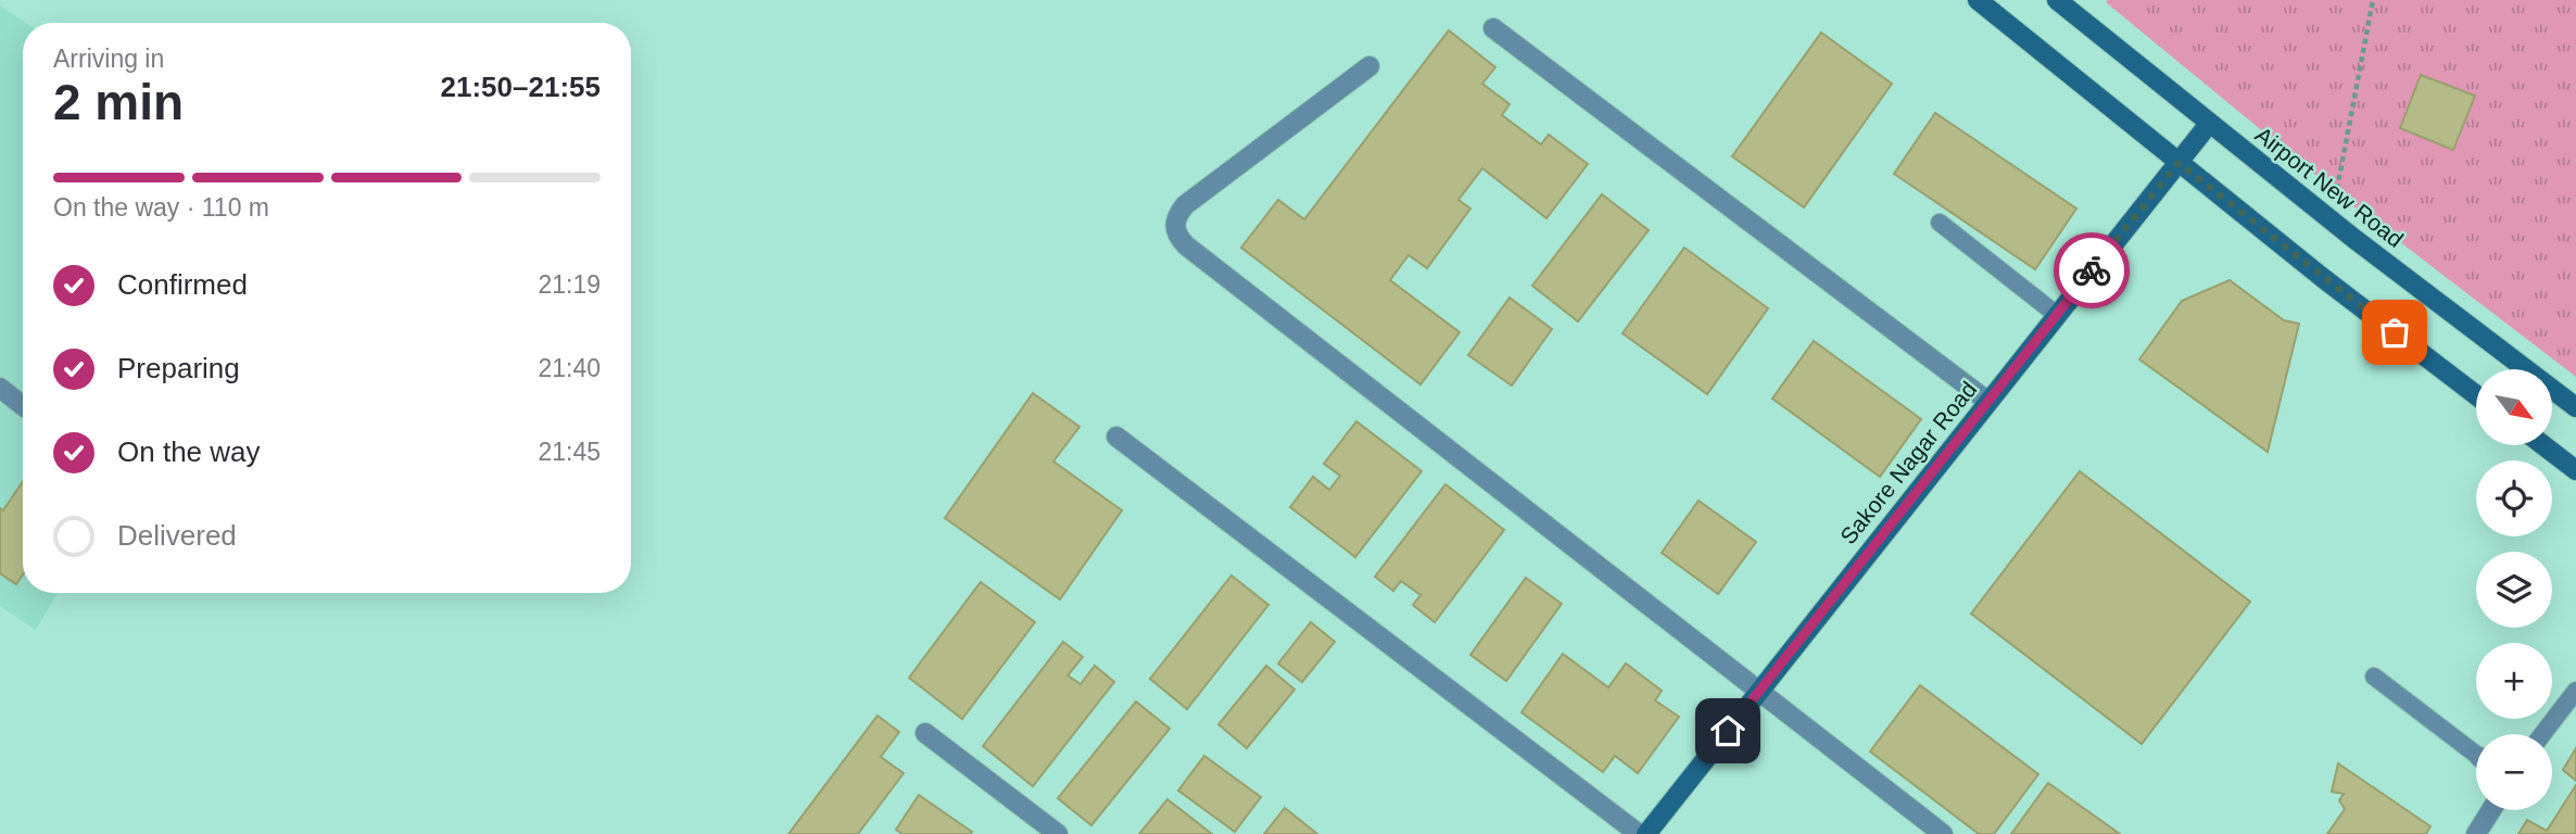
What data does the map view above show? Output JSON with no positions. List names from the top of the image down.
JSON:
{
  "streets": {
    "main road": ["Airport New Road", "Sakore Nagar Road"]
  },
  "crossings": [
    ["Airport New Road", "Sakore Nagar Road"]
  ],
  "north": "bottom right",
  "page": {
    "heading": ["2 min", "Arriving in", "21:50–21:55"],
    "bar": "On the way · 110 m",
    "list": [
      ["Confirmed", "21:19"],
      ["Preparing", "21:40"],
      ["On the way", "21:45"],
      "Delivered"
    ],
    "map_buttons": ["+", "−"]
  }
}
